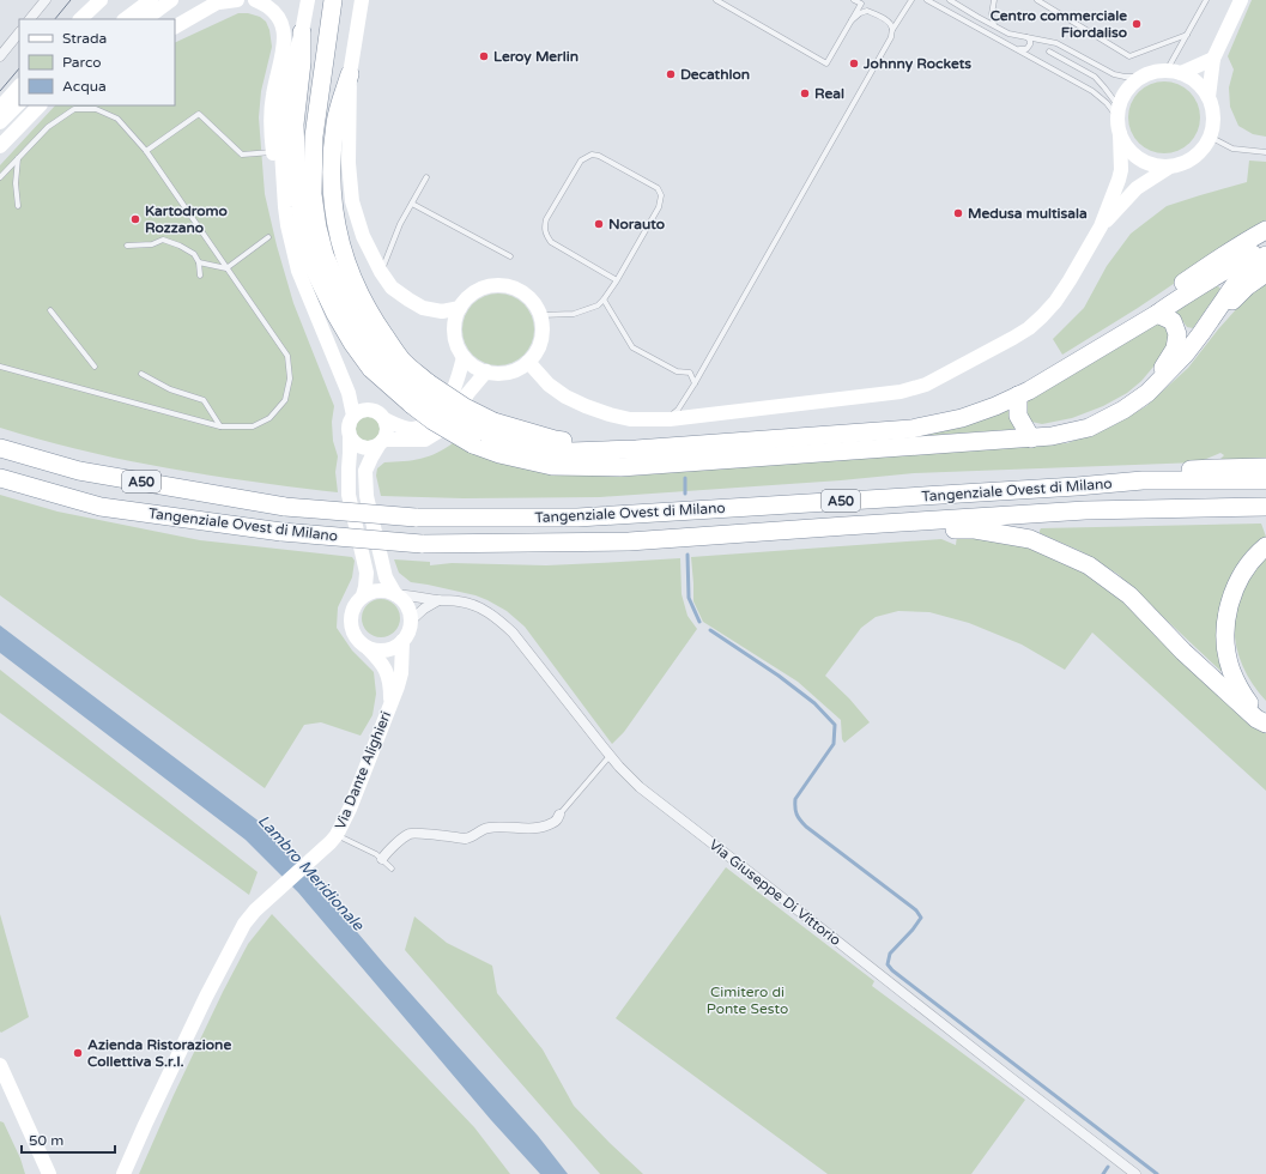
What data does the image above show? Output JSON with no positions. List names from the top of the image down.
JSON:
{
  "streets": {
    "highway": ["A50", "Tangenziale Ovest di Milano"],
    "street": ["Via Dante Alighieri", "Via Giuseppe Di Vittorio"]
  },
  "crossings": [
    ["Via Dante Alighieri", "Via Giuseppe Di Vittorio"]
  ],
  "water": ["Lambro Meridionale"],
  "parks": ["Cimitero di Ponte Sesto"],
  "places": [
    "Centro commerciale Fiordaliso",
    "Leroy Merlin",
    "Johnny Rockets",
    "Decathlon",
    "Real",
    "Medusa multisala",
    "Kartodromo Rozzano",
    "Norauto",
    "Azienda Ristorazione Collettiva S.r.l."
  ],
  "legend": ["Strada", "Parco", "Acqua"],
  "scale_bar": "50 m"
}
